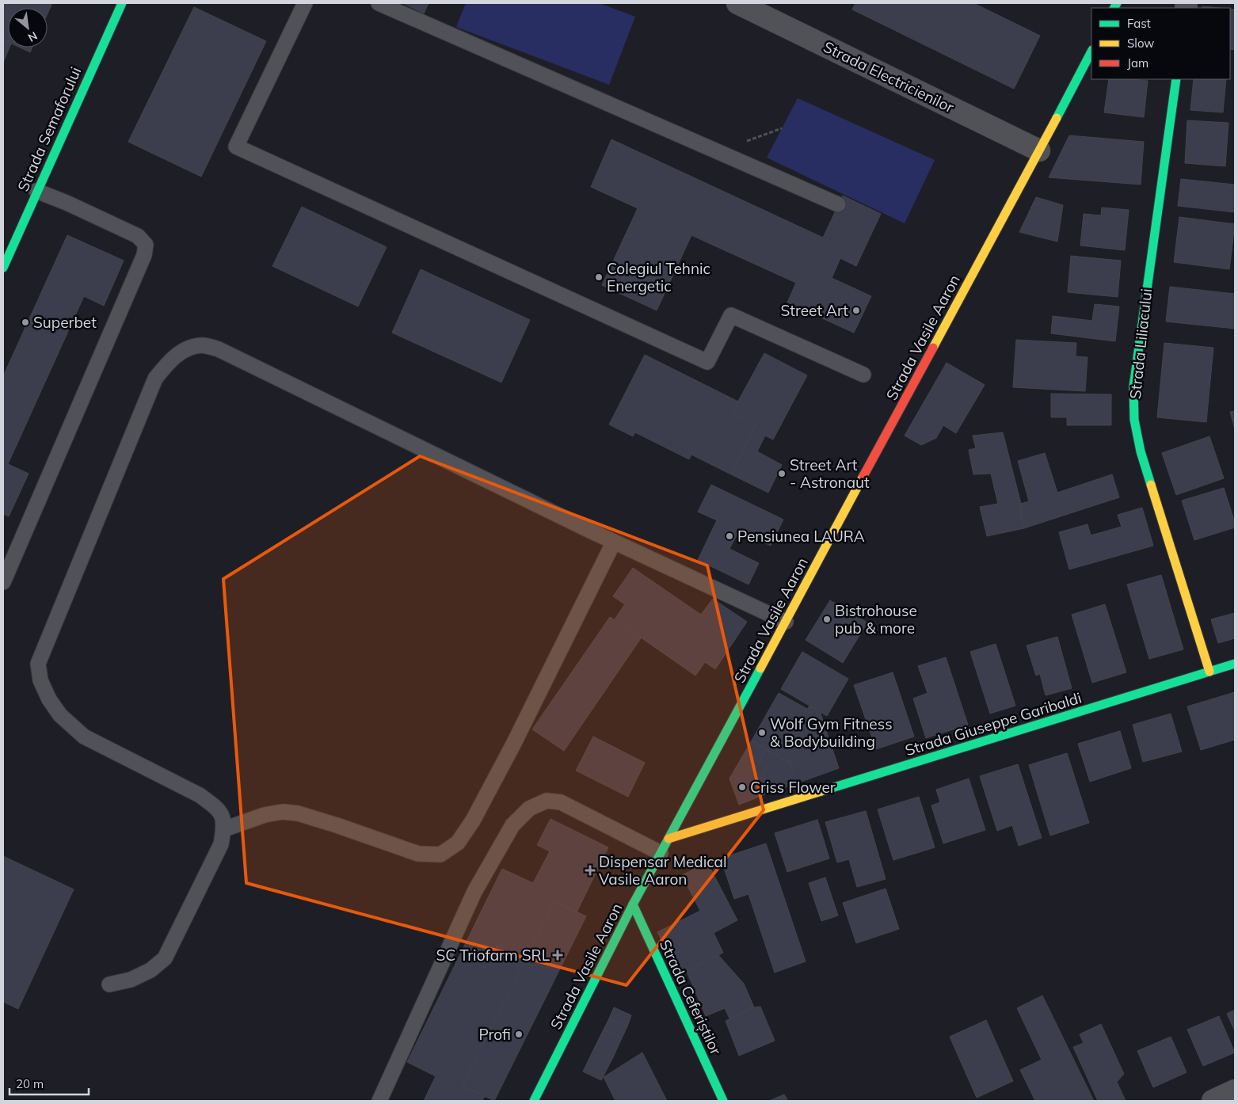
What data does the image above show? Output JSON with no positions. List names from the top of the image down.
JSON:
{
  "streets": {
    "street": [
      "Strada Electricienilor",
      "Strada Semaforului",
      "Strada Vasile Aaron",
      "Strada Liliacului",
      "Strada Giuseppe Garibaldi",
      "Strada Ceferiștilor"
    ]
  },
  "crossings": [
    ["Strada Electricienilor", "Strada Vasile Aaron"],
    ["Strada Vasile Aaron", "Strada Giuseppe Garibaldi"],
    ["Strada Vasile Aaron", "Strada Ceferiștilor"],
    ["Strada Liliacului", "Strada Giuseppe Garibaldi"]
  ],
  "places": {
    "other": [
      "Colegiul Tehnic Energetic",
      "Street Art",
      "Superbet",
      "Street Art - Astronaut",
      "Pensiunea LAURA",
      "Bistrohouse pub & more",
      "Wolf Gym Fitness & Bodybuilding",
      "Criss Flower",
      "Profi"
    ],
    "health": ["Dispensar Medical Vasile Aaron", "SC Triofarm SRL"]
  },
  "legend": ["Fast", "Slow", "Jam"],
  "scale_bar": "20 m",
  "north": "bottom right"
}
